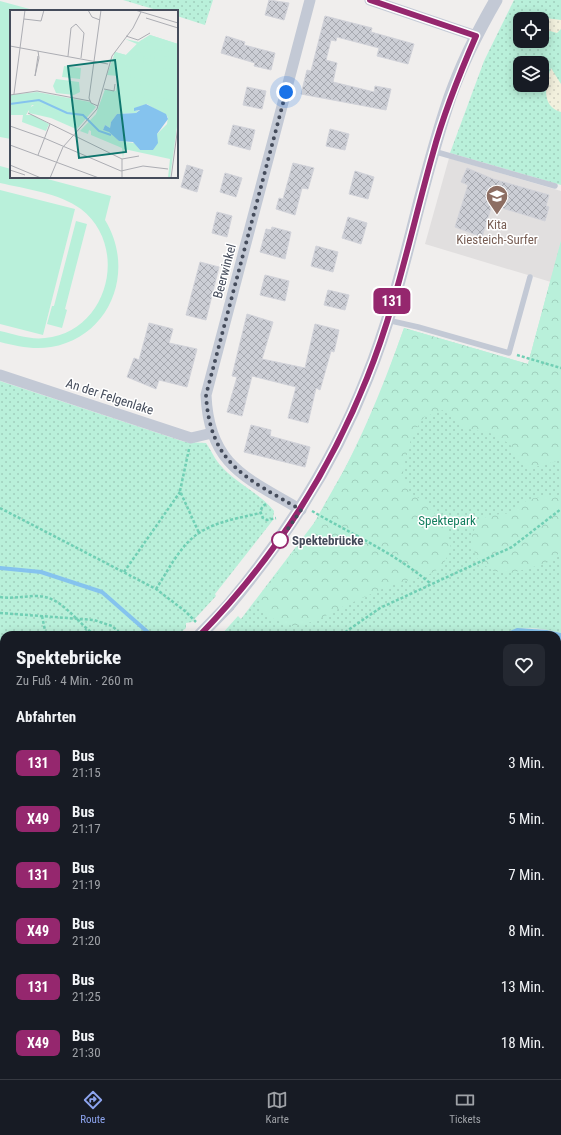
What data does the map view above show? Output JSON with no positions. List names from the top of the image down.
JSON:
{
  "streets": {
    "street": ["Beerwinkel", "An der Felgenlake"]
  },
  "crossings": [
    ["Beerwinkel", "An der Felgenlake"]
  ],
  "parks": ["Spektepark"],
  "places": {
    "school or university": ["Kita Kiesteich-Surfer"],
    "other": ["Spektebrücke"]
  },
  "lines": ["bus line 131"],
  "page": {
    "on_map": "131",
    "heading": [
      ["Spektebrücke", "Zu Fuß · 4 Min. · 260 m"],
      "Abfahrten"
    ],
    "list": [
      {
        "mark": "131",
        "name": "Bus",
        "note": "21:15",
        "value": "3 Min."
      },
      {
        "mark": "X49",
        "name": "Bus",
        "note": "21:17",
        "value": "5 Min."
      },
      {
        "mark": "131",
        "name": "Bus",
        "note": "21:19",
        "value": "7 Min."
      },
      {
        "mark": "X49",
        "name": "Bus",
        "note": "21:20",
        "value": "8 Min."
      },
      {
        "mark": "131",
        "name": "Bus",
        "note": "21:25",
        "value": "13 Min."
      },
      {
        "mark": "X49",
        "name": "Bus",
        "note": "21:30",
        "value": "18 Min."
      }
    ],
    "tabs": ["Route", "Karte", "Tickets"]
  }
}
